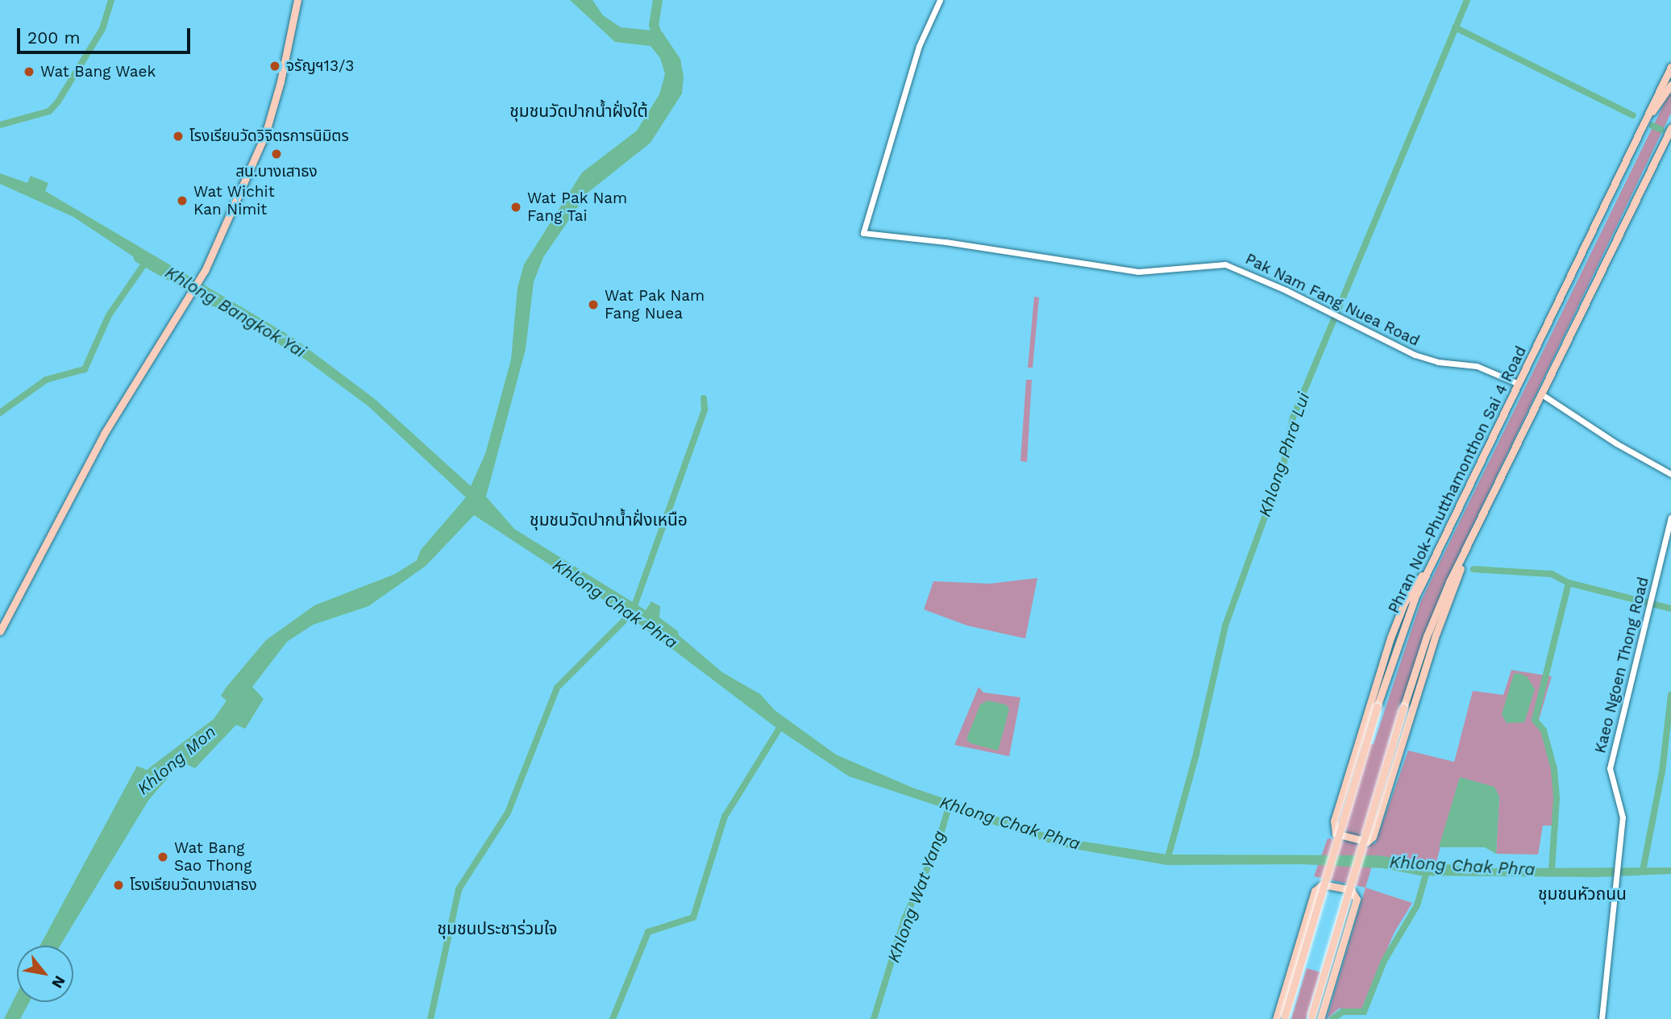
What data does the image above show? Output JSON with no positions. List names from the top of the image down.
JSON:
{
  "streets": {
    "main road": ["Phran Nok-Phutthamonthon Sai 4 Road"],
    "street": ["Pak Nam Fang Nuea Road", "Kaeo Ngoen Thong Road"]
  },
  "crossings": [
    ["Pak Nam Fang Nuea Road", "Phran Nok-Phutthamonthon Sai 4 Road"]
  ],
  "districts": [
    "ชุมชนวัดปากน้ำฝั่งใต้",
    "ชุมชนวัดปากน้ำฝั่งเหนือ",
    "ชุมชนหัวถนน",
    "ชุมชนประชาร่วมใจ"
  ],
  "water": [
    "Khlong Bangkok Yai",
    "Khlong Phra Lui",
    "Khlong Chak Phra",
    "Khlong Mon",
    "Khlong Wat Yang"
  ],
  "places": [
    "จรัญฯ13/3",
    "Wat Bang Waek",
    "โรงเรียนวัดวิจิตรการนิมิตร",
    "สน.บางเสาธง",
    "Wat Wichit Kan Nimit",
    "Wat Pak Nam Fang Tai",
    "Wat Pak Nam Fang Nuea",
    "Wat Bang Sao Thong",
    "โรงเรียนวัดบางเสาธง"
  ],
  "scale_bar": "200 m",
  "north": "bottom right"
}
